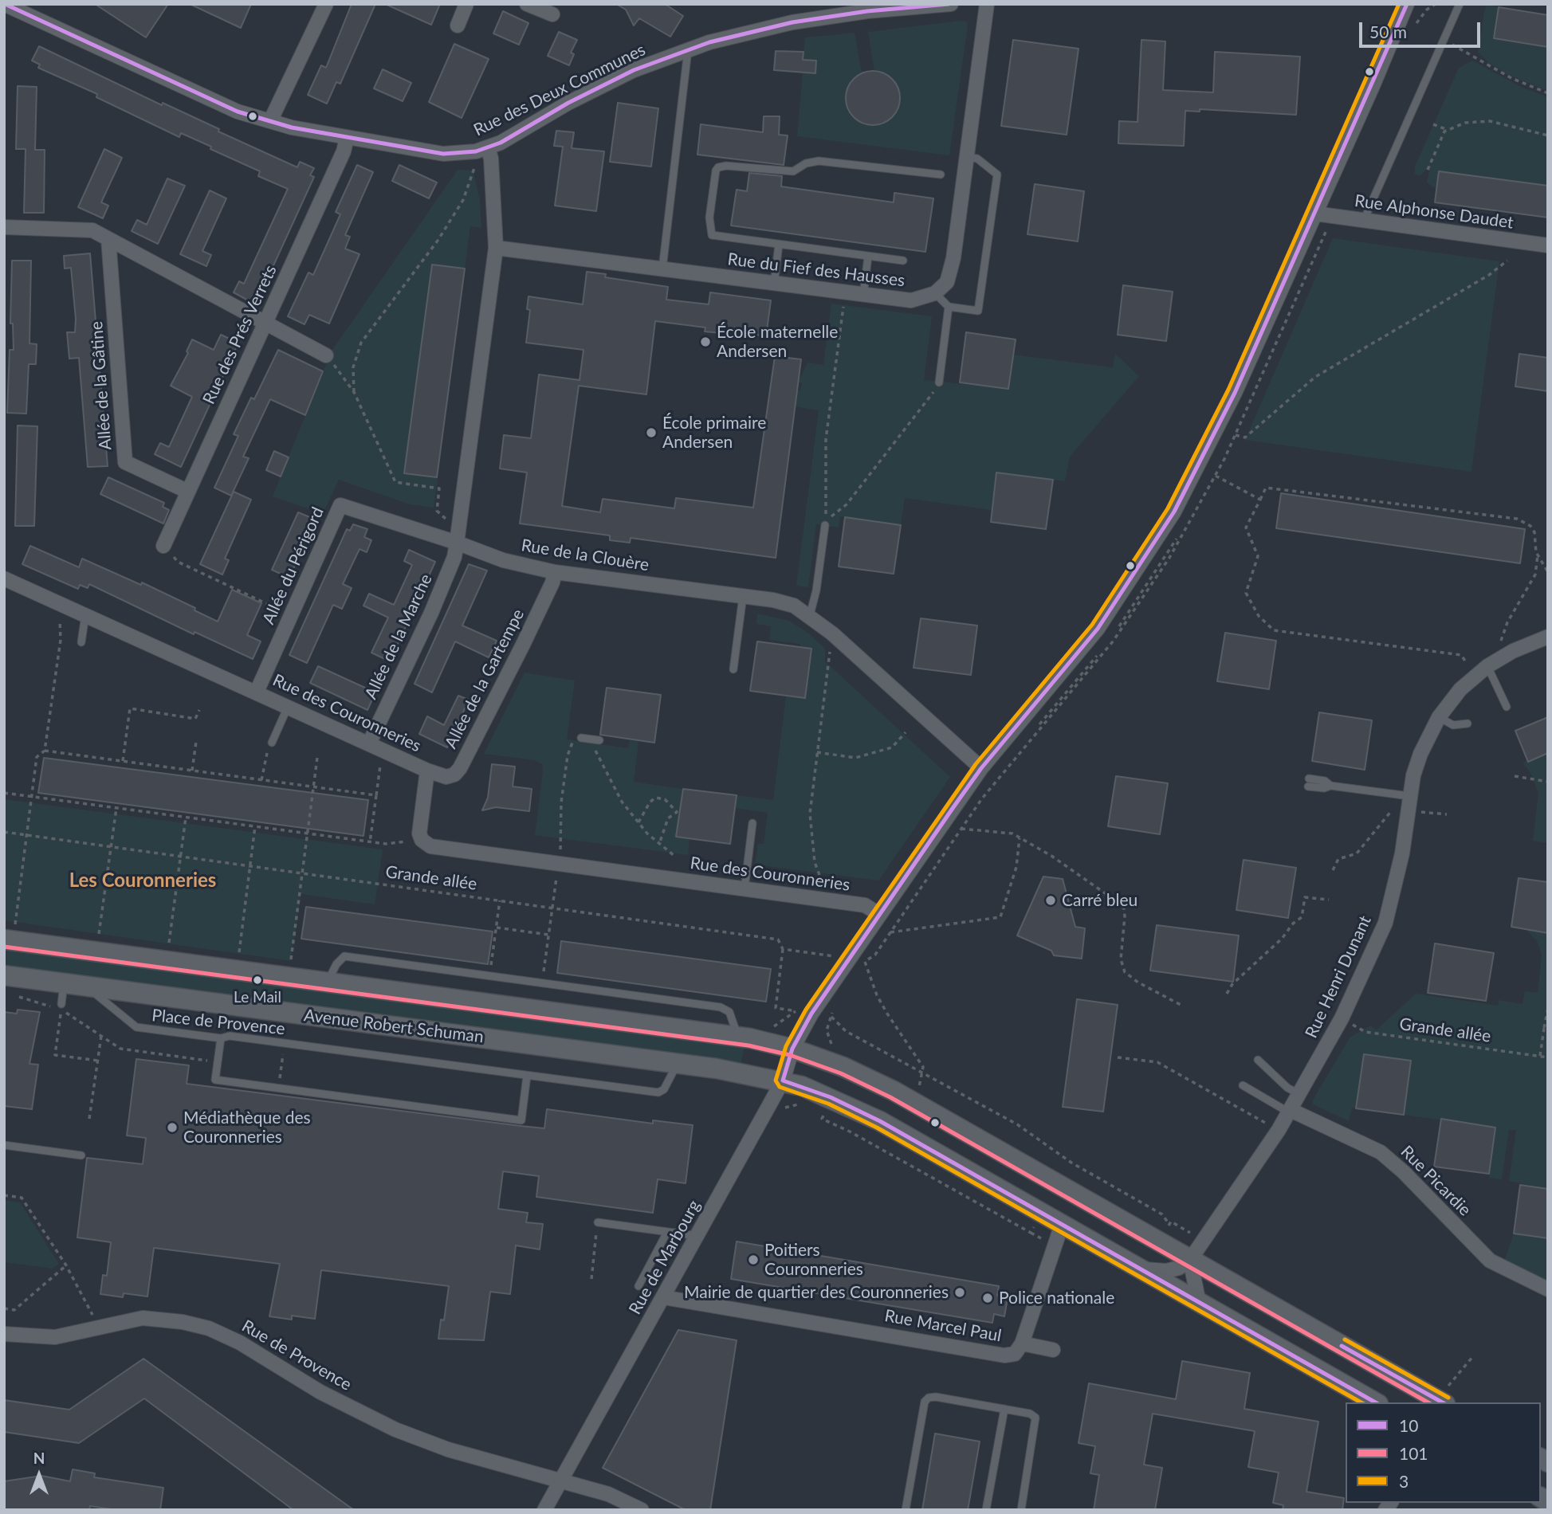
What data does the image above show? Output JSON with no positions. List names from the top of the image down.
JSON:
{
  "streets": {
    "main road": ["Avenue Robert Schuman"],
    "street": [
      "Rue des Deux Communes",
      "Rue Alphonse Daudet",
      "Rue du Fief des Hausses",
      "Rue des Prés Verrets",
      "Allée de la Gâtine",
      "Rue de la Clouère",
      "Allée du Périgord",
      "Allée de la Marche",
      "Allée de la Gartempe",
      "Rue des Couronneries",
      "Rue Henri Dunant",
      "Rue Picardie",
      "Rue de Marbourg",
      "Rue Marcel Paul",
      "Rue de Provence"
    ],
    "lane": ["Place de Provence"],
    "path": ["Grande allée"]
  },
  "crossings": [
    ["Rue des Deux Communes", "Rue des Prés Verrets"],
    ["Rue Alphonse Daudet", "Rue de Marbourg"],
    ["Rue des Prés Verrets", "Allée de la Gâtine"],
    ["Rue de la Clouère", "Allée du Périgord"],
    ["Rue de la Clouère", "Allée de la Marche"],
    ["Rue de la Clouère", "Allée de la Gartempe"],
    ["Rue de la Clouère", "Rue de Marbourg"],
    ["Allée du Périgord", "Allée de la Marche"],
    ["Allée du Périgord", "Rue des Couronneries"],
    ["Allée de la Marche", "Rue des Couronneries"],
    ["Allée de la Gartempe", "Rue des Couronneries"],
    ["Rue des Couronneries", "Rue de Marbourg"],
    ["Grande allée", "Rue Henri Dunant"],
    ["Grande allée", "Rue de Marbourg"],
    ["Rue Henri Dunant", "Avenue Robert Schuman"],
    ["Rue Henri Dunant", "Rue Picardie"],
    ["Place de Provence", "Avenue Robert Schuman"],
    ["Avenue Robert Schuman", "Rue de Marbourg"],
    ["Avenue Robert Schuman", "Rue Marcel Paul"],
    ["Rue de Marbourg", "Rue Marcel Paul"],
    ["Rue de Marbourg", "Rue de Provence"]
  ],
  "districts": ["Les Couronneries"],
  "places": [
    "École maternelle Andersen",
    "École primaire Andersen",
    "Carré bleu",
    "Le Mail",
    "Médiathèque des Couronneries",
    "Poitiers Couronneries",
    "Mairie de quartier des Couronneries",
    "Police nationale"
  ],
  "lines": ["transit line 10", "transit line 3", "transit line 101"],
  "legend": ["10", "101", "3"],
  "scale_bar": "50 m",
  "north": "top"
}
